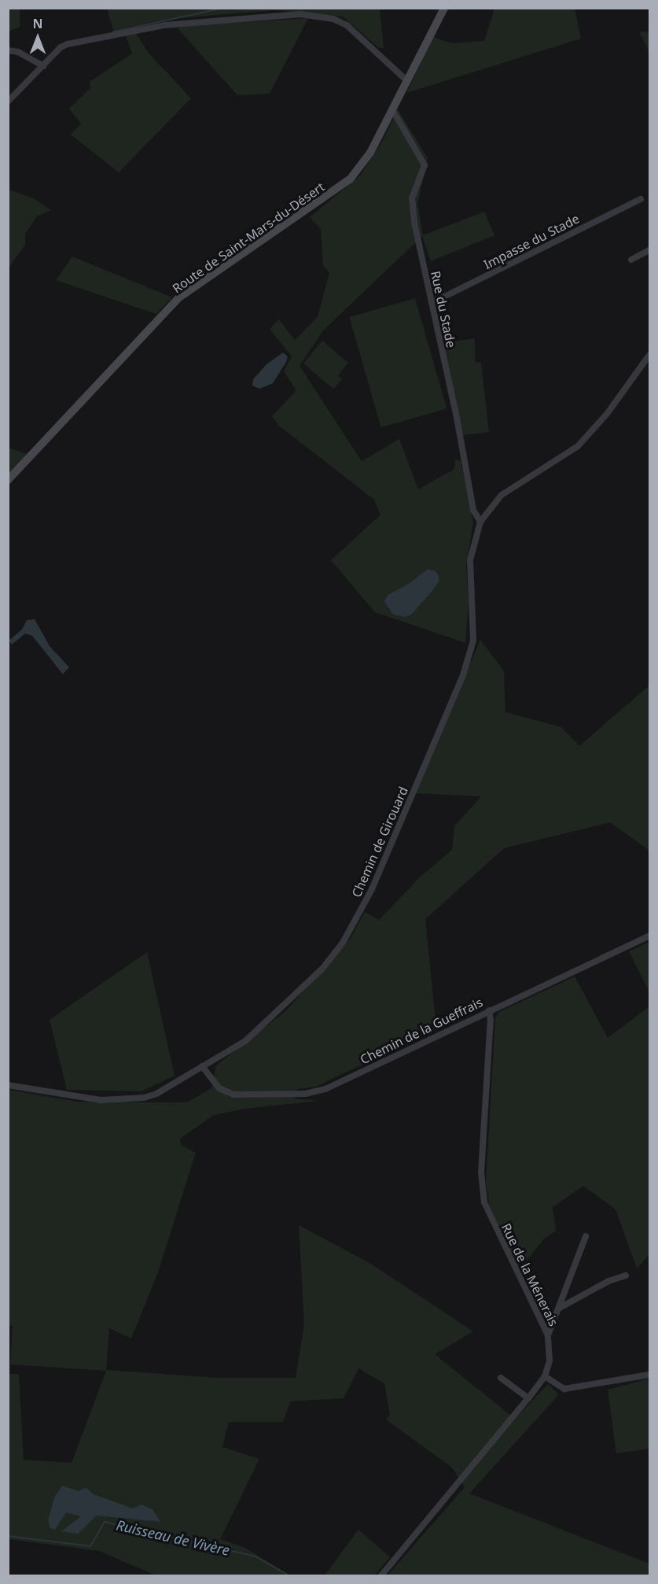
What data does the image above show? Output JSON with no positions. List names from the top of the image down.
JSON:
{
  "streets": {
    "main road": ["Route de Saint-Mars-du-Désert"],
    "street": [
      "Impasse du Stade",
      "Rue du Stade",
      "Chemin de Girouard",
      "Chemin de la Gueffrais",
      "Rue de la Ménerais"
    ]
  },
  "crossings": [
    ["Route de Saint-Mars-du-Désert", "Rue du Stade"],
    ["Impasse du Stade", "Rue du Stade"],
    ["Rue du Stade", "Chemin de Girouard"],
    ["Chemin de Girouard", "Chemin de la Gueffrais"],
    ["Chemin de la Gueffrais", "Rue de la Ménerais"]
  ],
  "water": ["Ruisseau de Vivère"],
  "north": "top"
}
